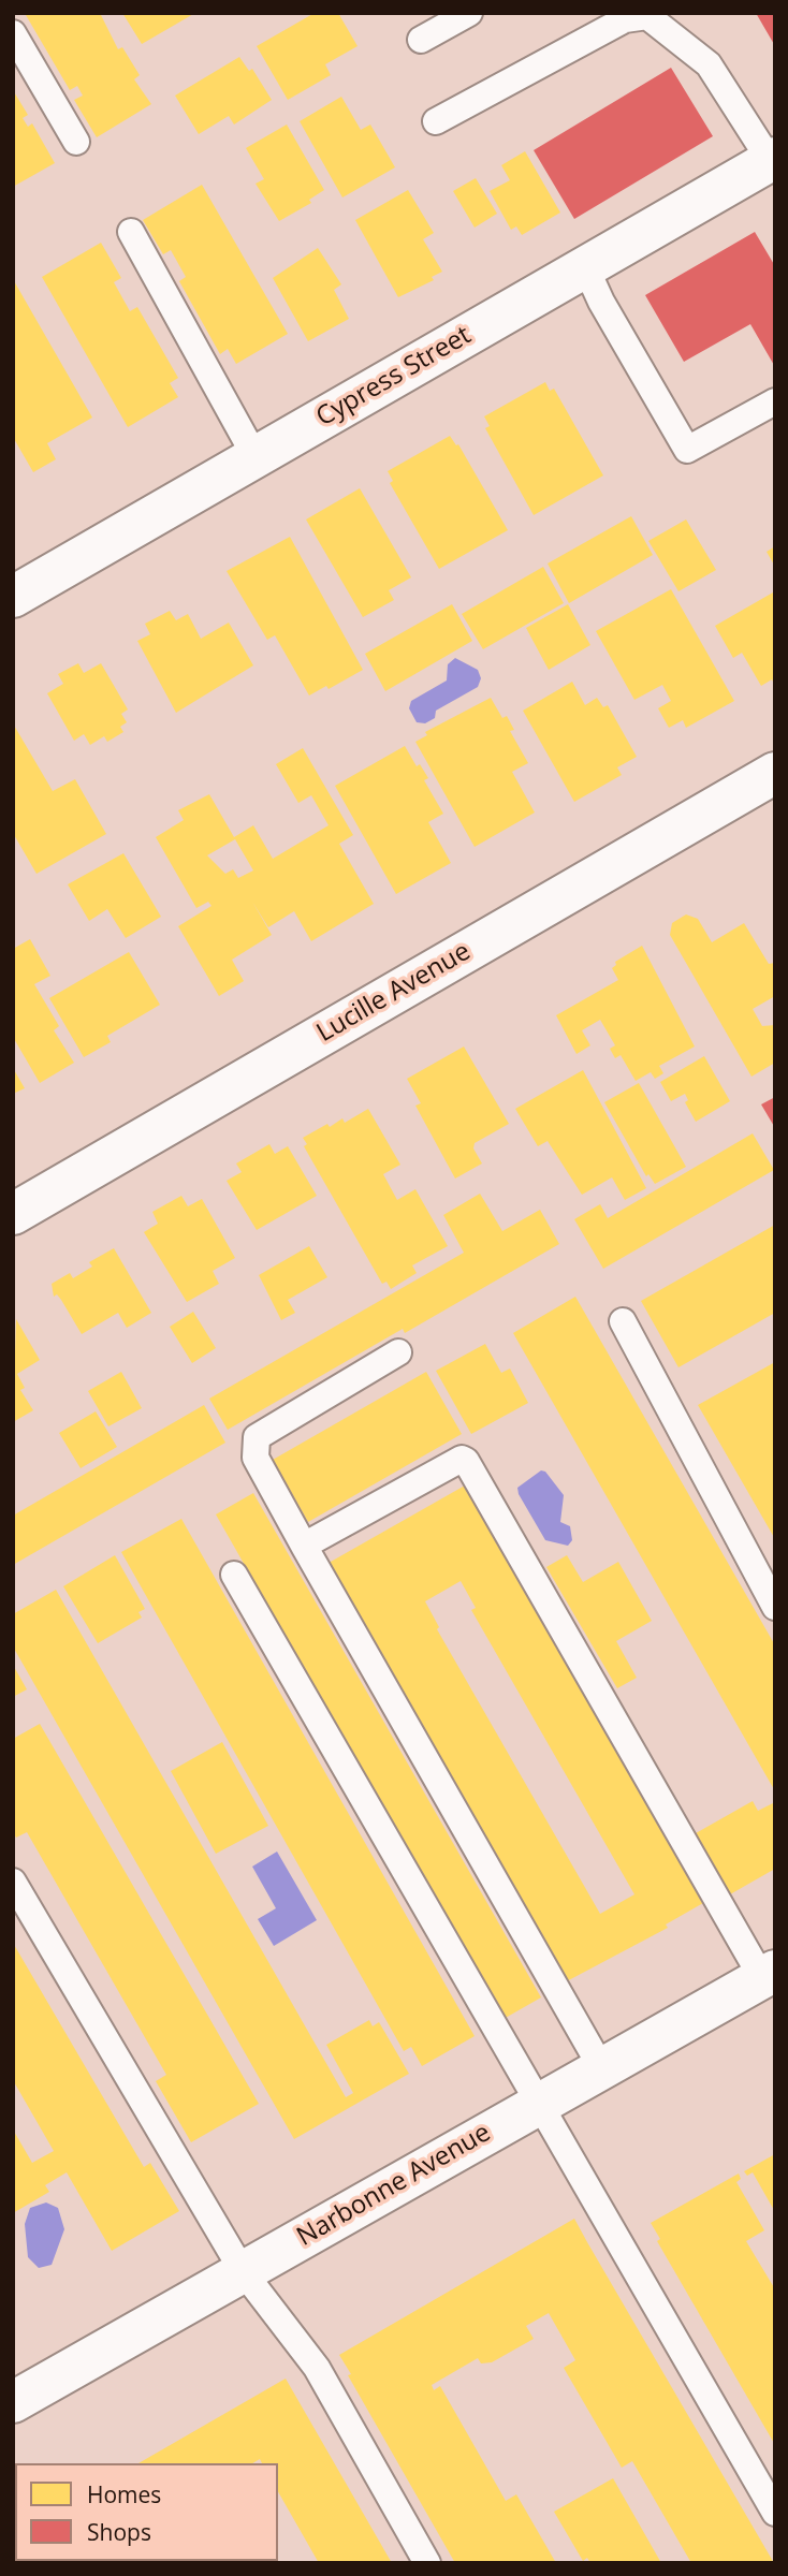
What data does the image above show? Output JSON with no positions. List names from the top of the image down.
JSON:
{
  "streets": {
    "street": ["Cypress Street", "Lucille Avenue", "Narbonne Avenue"]
  },
  "legend": ["Homes", "Shops"]
}
